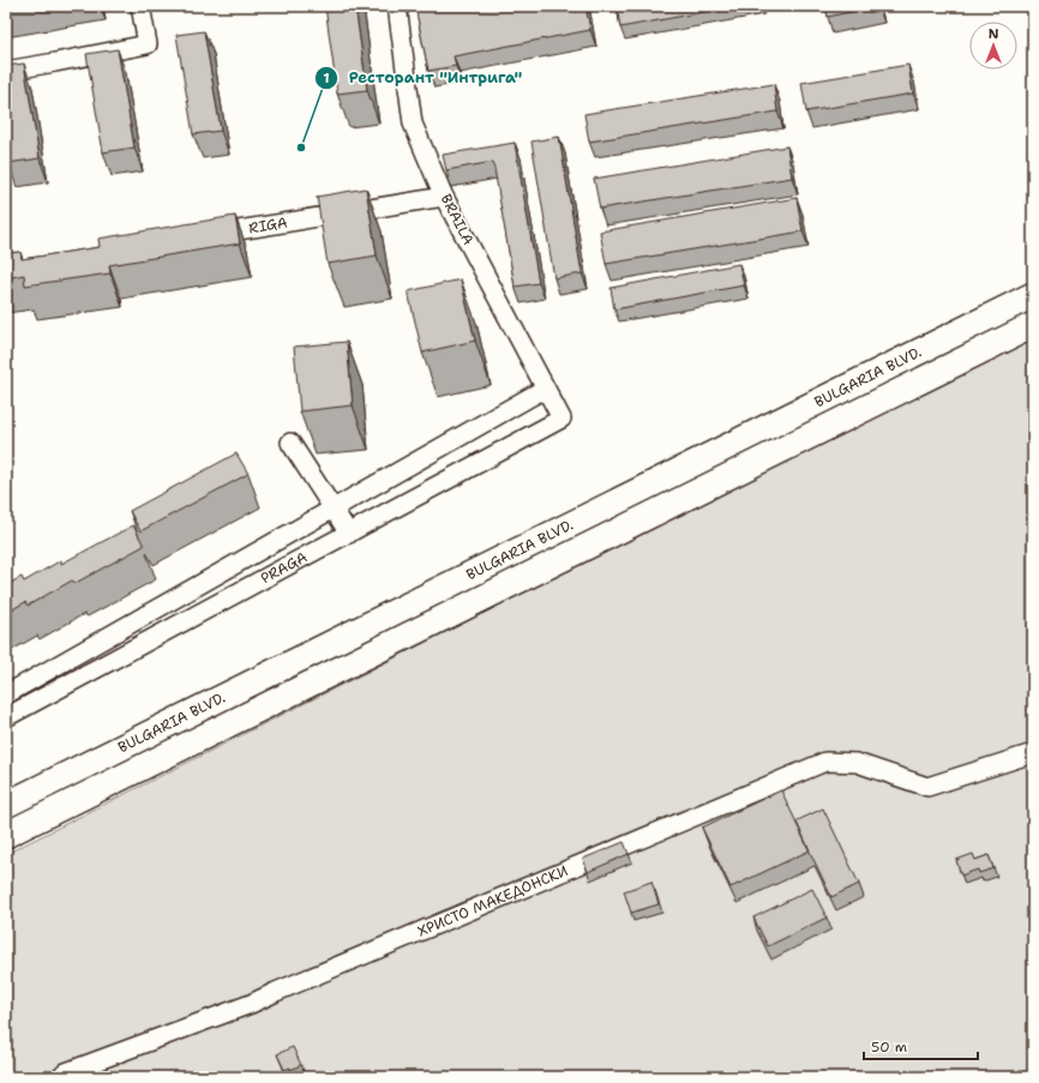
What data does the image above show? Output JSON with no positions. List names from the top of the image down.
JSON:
{
  "streets": {
    "highway": ["BULGARIA BLVD."],
    "street": [
      "BRAILA",
      "RIGA",
      "PRAGA",
      "ХРИСТО МАКЕДОНСКИ"
    ]
  },
  "crossings": [
    ["BRAILA", "RIGA"],
    ["BRAILA", "PRAGA"]
  ],
  "places": ["Ресторант \"Интрига\""],
  "scale_bar": "50 m",
  "north": "top"
}
